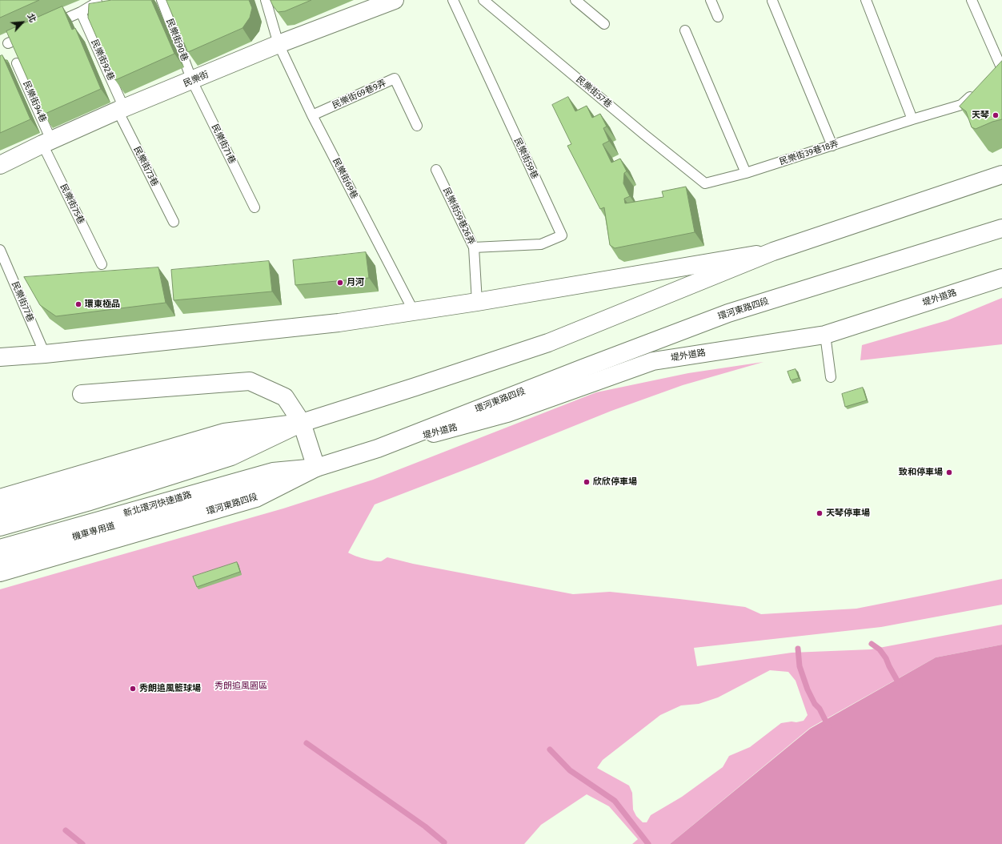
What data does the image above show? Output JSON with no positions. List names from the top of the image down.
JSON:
{
  "streets": {
    "main road": [
      "民樂街",
      "堤外道路",
      "環河東路四段",
      "新北環河快速道路",
      "機車專用道"
    ],
    "lane": [
      "民樂街90巷",
      "民樂街92巷",
      "民樂街57巷",
      "民樂街69巷9弄",
      "民樂街94巷",
      "民樂街71巷",
      "民樂街39巷18弄",
      "民樂街59巷",
      "民樂街73巷",
      "民樂街69巷",
      "民樂街75巷",
      "民樂街59巷26弄",
      "民樂街77巷"
    ]
  },
  "crossings": [
    ["民樂街90巷", "民樂街"],
    ["民樂街90巷", "民樂街71巷"],
    ["民樂街92巷", "民樂街"],
    ["民樂街92巷", "民樂街73巷"],
    ["民樂街", "民樂街94巷"],
    ["民樂街", "民樂街71巷"],
    ["民樂街", "民樂街73巷"],
    ["民樂街", "民樂街69巷"],
    ["民樂街", "民樂街75巷"],
    ["民樂街57巷", "民樂街39巷18弄"],
    ["民樂街69巷9弄", "民樂街69巷"],
    ["民樂街94巷", "民樂街75巷"],
    ["民樂街59巷", "民樂街59巷26弄"],
    ["堤外道路", "環河東路四段"],
    ["環河東路四段", "新北環河快速道路"],
    ["環河東路四段", "機車專用道"],
    ["新北環河快速道路", "機車專用道"]
  ],
  "parks": ["秀朗追風園區"],
  "places": [
    "天琴",
    "月河",
    "環東極品",
    "致和停車場",
    "欣欣停車場",
    "天琴停車場",
    "秀朗追風籃球場"
  ],
  "north": "top right"
}
